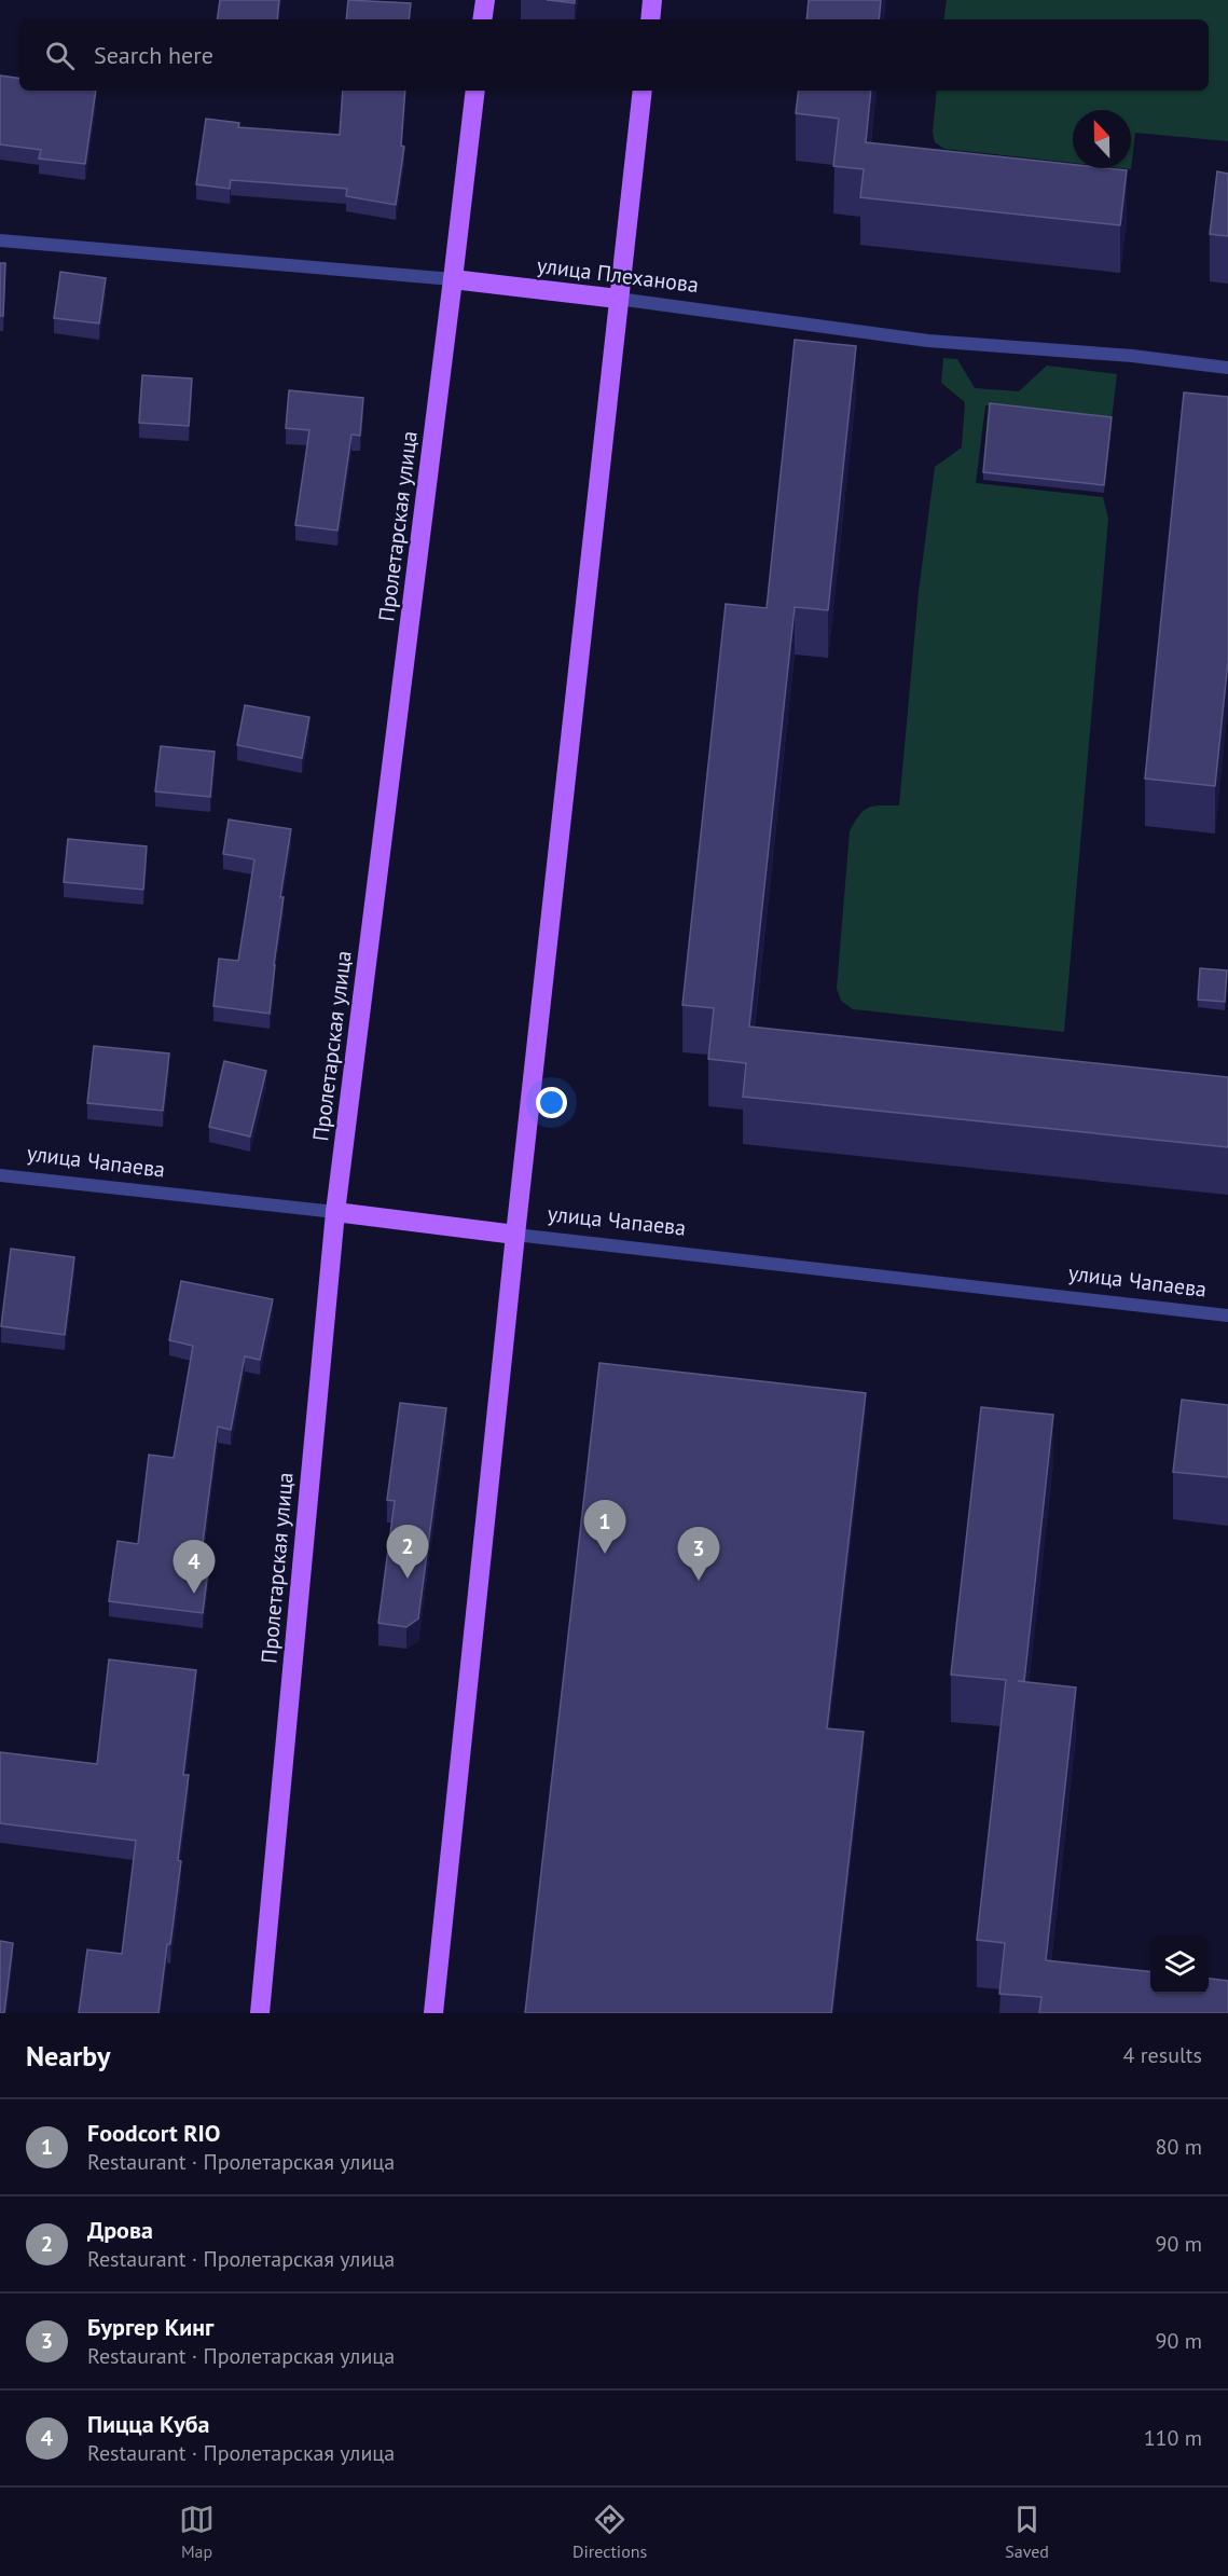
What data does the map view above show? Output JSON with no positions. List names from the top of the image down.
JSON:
{
  "streets": {
    "main road": ["улица Плеханова", "Пролетарская улица", "улица Чапаева"]
  },
  "crossings": [
    ["улица Плеханова", "Пролетарская улица"],
    ["Пролетарская улица", "улица Чапаева"]
  ],
  "north": "top",
  "page": {
    "search": "Search here",
    "pins": [
      "1",
      "2",
      "3",
      "4"
    ],
    "heading": ["Nearby", "4 results"],
    "list": [
      {
        "mark": "1",
        "name": "Foodcort RIO",
        "note": "Restaurant · Пролетарская улица",
        "value": "80 m"
      },
      {
        "mark": "2",
        "name": "Дрова",
        "note": "Restaurant · Пролетарская улица",
        "value": "90 m"
      },
      {
        "mark": "3",
        "name": "Бургер Кинг",
        "note": "Restaurant · Пролетарская улица",
        "value": "90 m"
      },
      {
        "mark": "4",
        "name": "Пицца Куба",
        "note": "Restaurant · Пролетарская улица",
        "value": "110 m"
      }
    ],
    "nav": ["Map", "Directions", "Saved"]
  }
}
